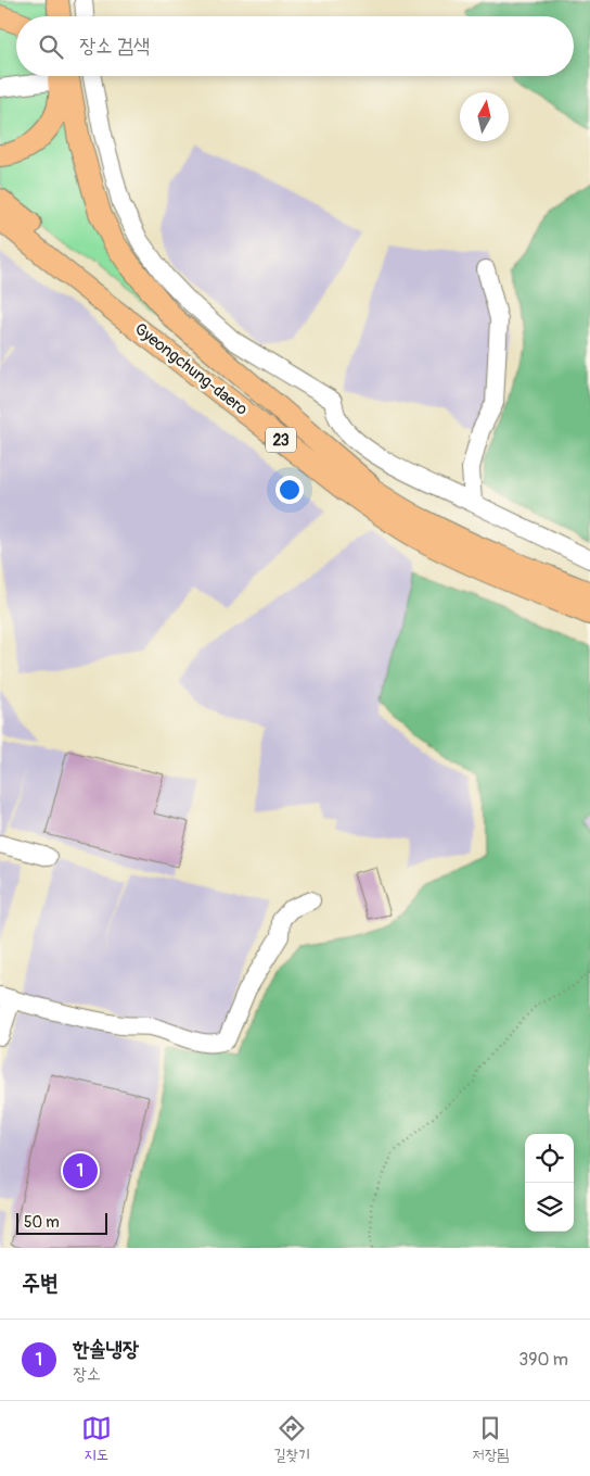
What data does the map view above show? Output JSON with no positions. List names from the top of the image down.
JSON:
{
  "streets": {
    "main road": ["Gyeongchung-daero", "23"]
  },
  "scale_bar": "50 m",
  "north": "top",
  "page": {
    "search": "장소 검색",
    "pins": "1",
    "scale": "50 m",
    "heading": "주변",
    "list": [
      {
        "mark": "1",
        "name": "한솔냉장",
        "note": "장소",
        "value": "390 m"
      }
    ],
    "nav": ["지도", "길찾기", "저장됨"]
  }
}
